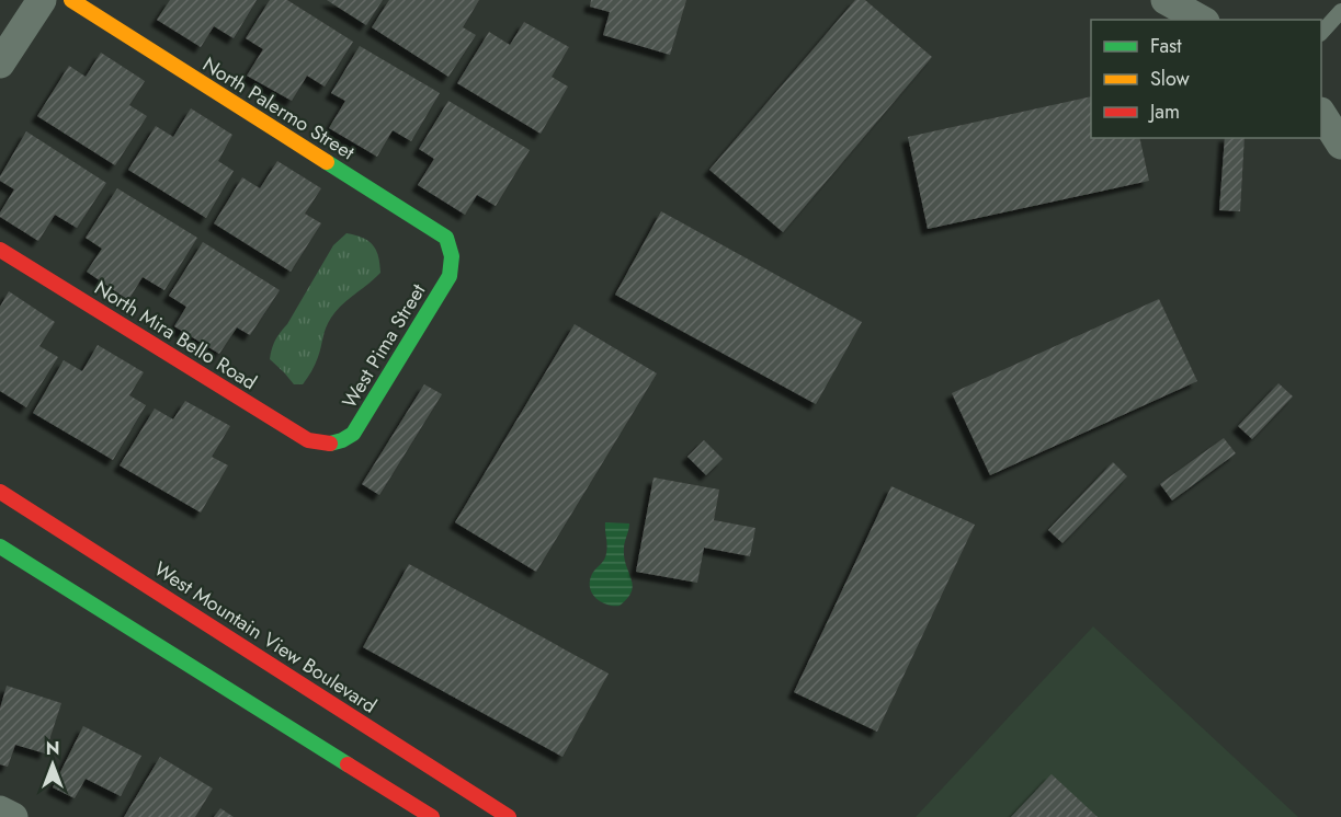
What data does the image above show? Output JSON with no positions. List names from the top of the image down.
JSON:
{
  "streets": {
    "street": [
      "North Palermo Street",
      "North Mira Bello Road",
      "West Pima Street",
      "West Mountain View Boulevard"
    ]
  },
  "crossings": [
    ["North Palermo Street", "West Pima Street"],
    ["North Mira Bello Road", "West Pima Street"]
  ],
  "legend": ["Fast", "Slow", "Jam"],
  "north": "top"
}
